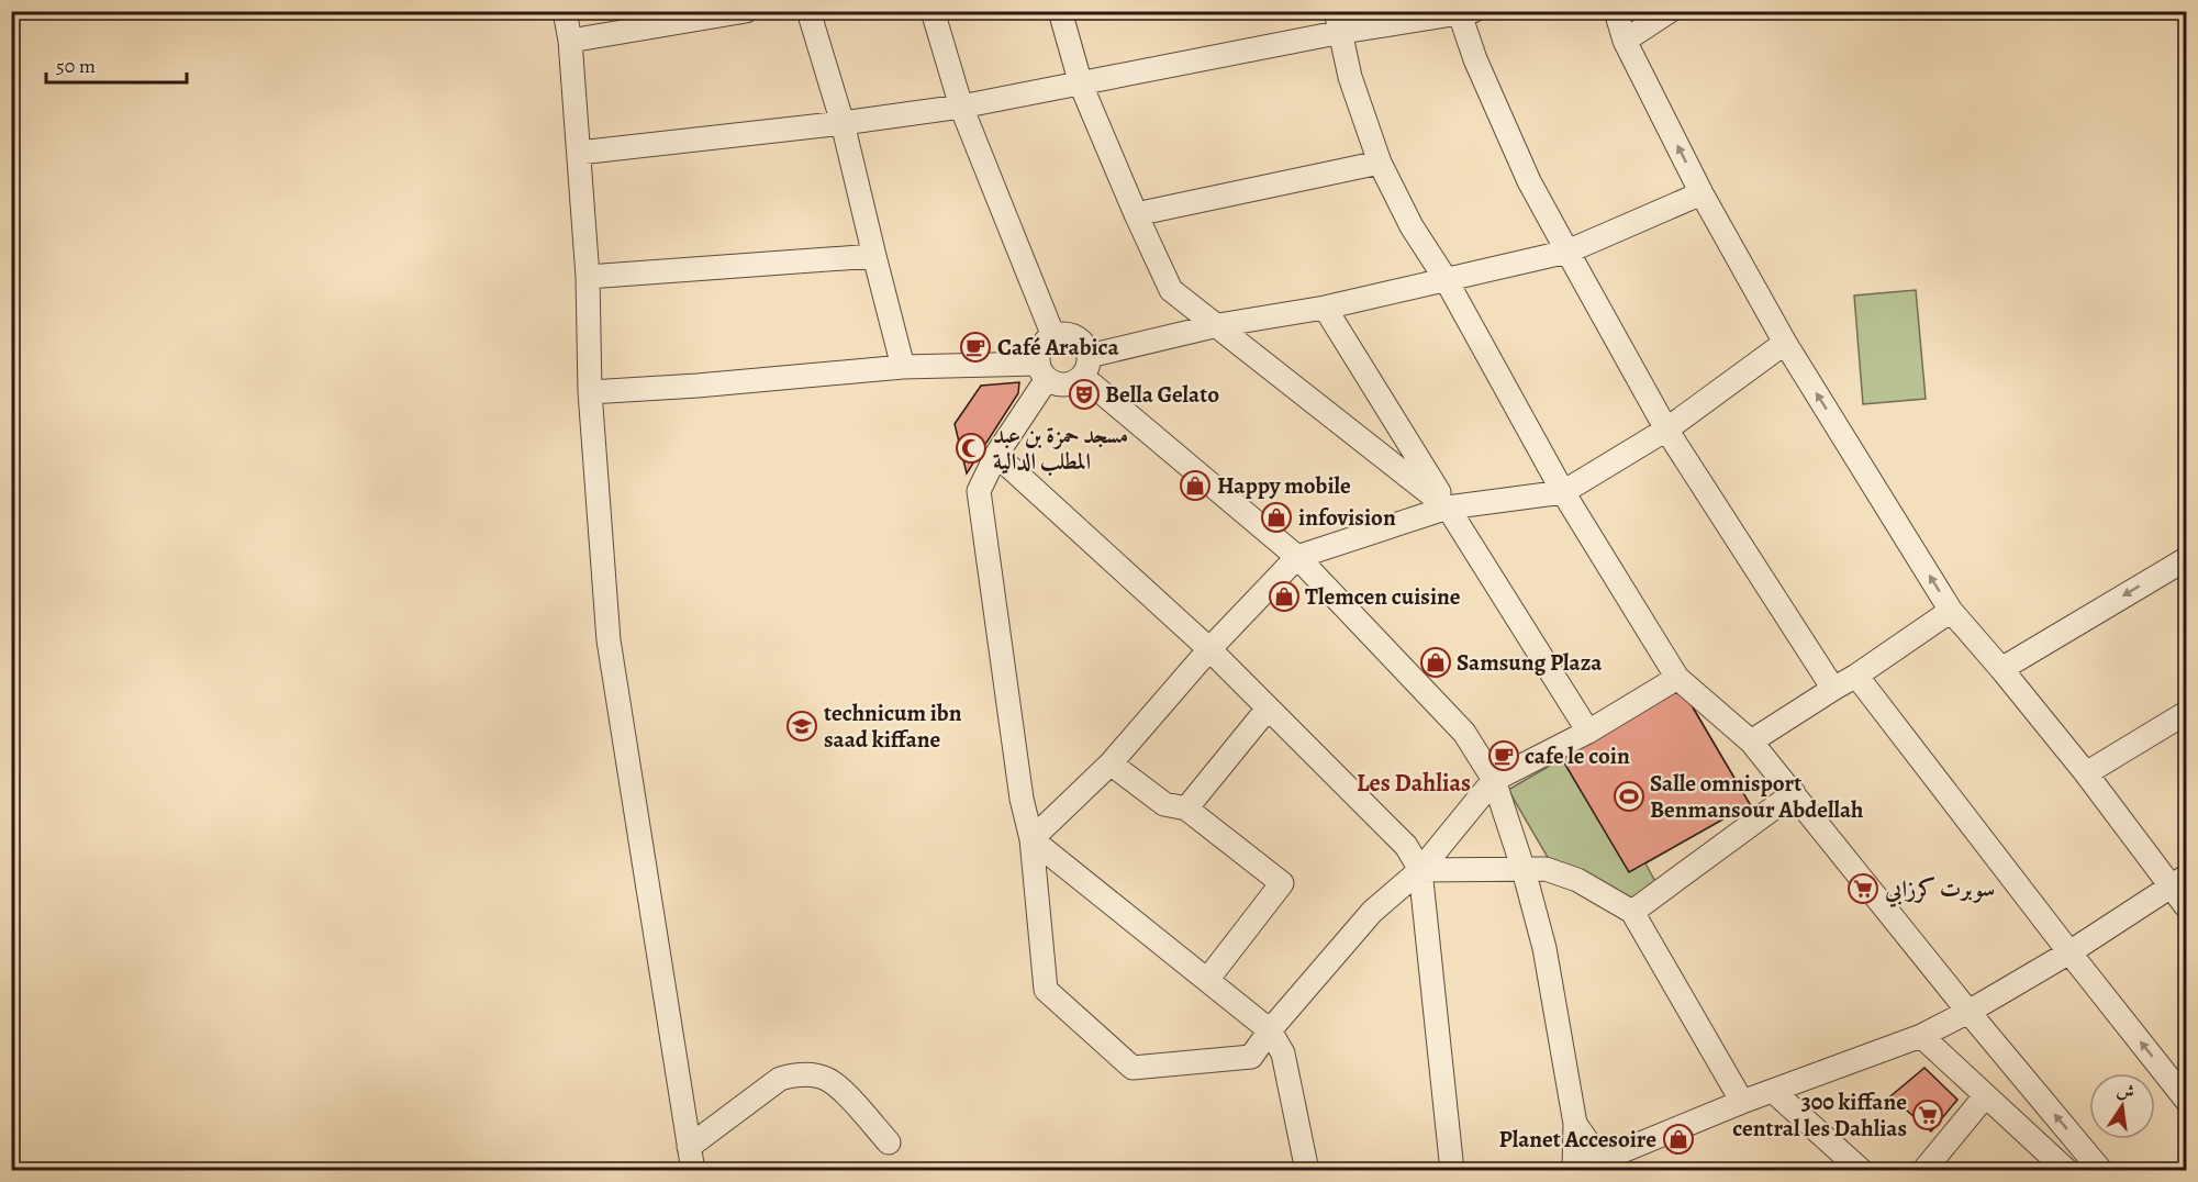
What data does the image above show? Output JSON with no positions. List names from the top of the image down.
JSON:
{
  "districts": ["Les Dahlias"],
  "places": {
    "cafe": ["Café Arabica", "cafe le coin"],
    "theatre": ["Bella Gelato"],
    "mosque": ["مسجد حمزة بن عبد المطلب الدالية"],
    "shop": [
      "Happy mobile",
      "infovision",
      "Tlemcen cuisine",
      "Samsung Plaza",
      "Planet Accesoire"
    ],
    "school or university": ["technicum ibn saad kiffane"],
    "sports": ["Salle omnisport Benmansour Abdellah"],
    "supermarket": ["سوبرت كرزابي", "300 kiffane central les Dahlias"]
  },
  "scale_bar": "50 m",
  "north": "top"
}
